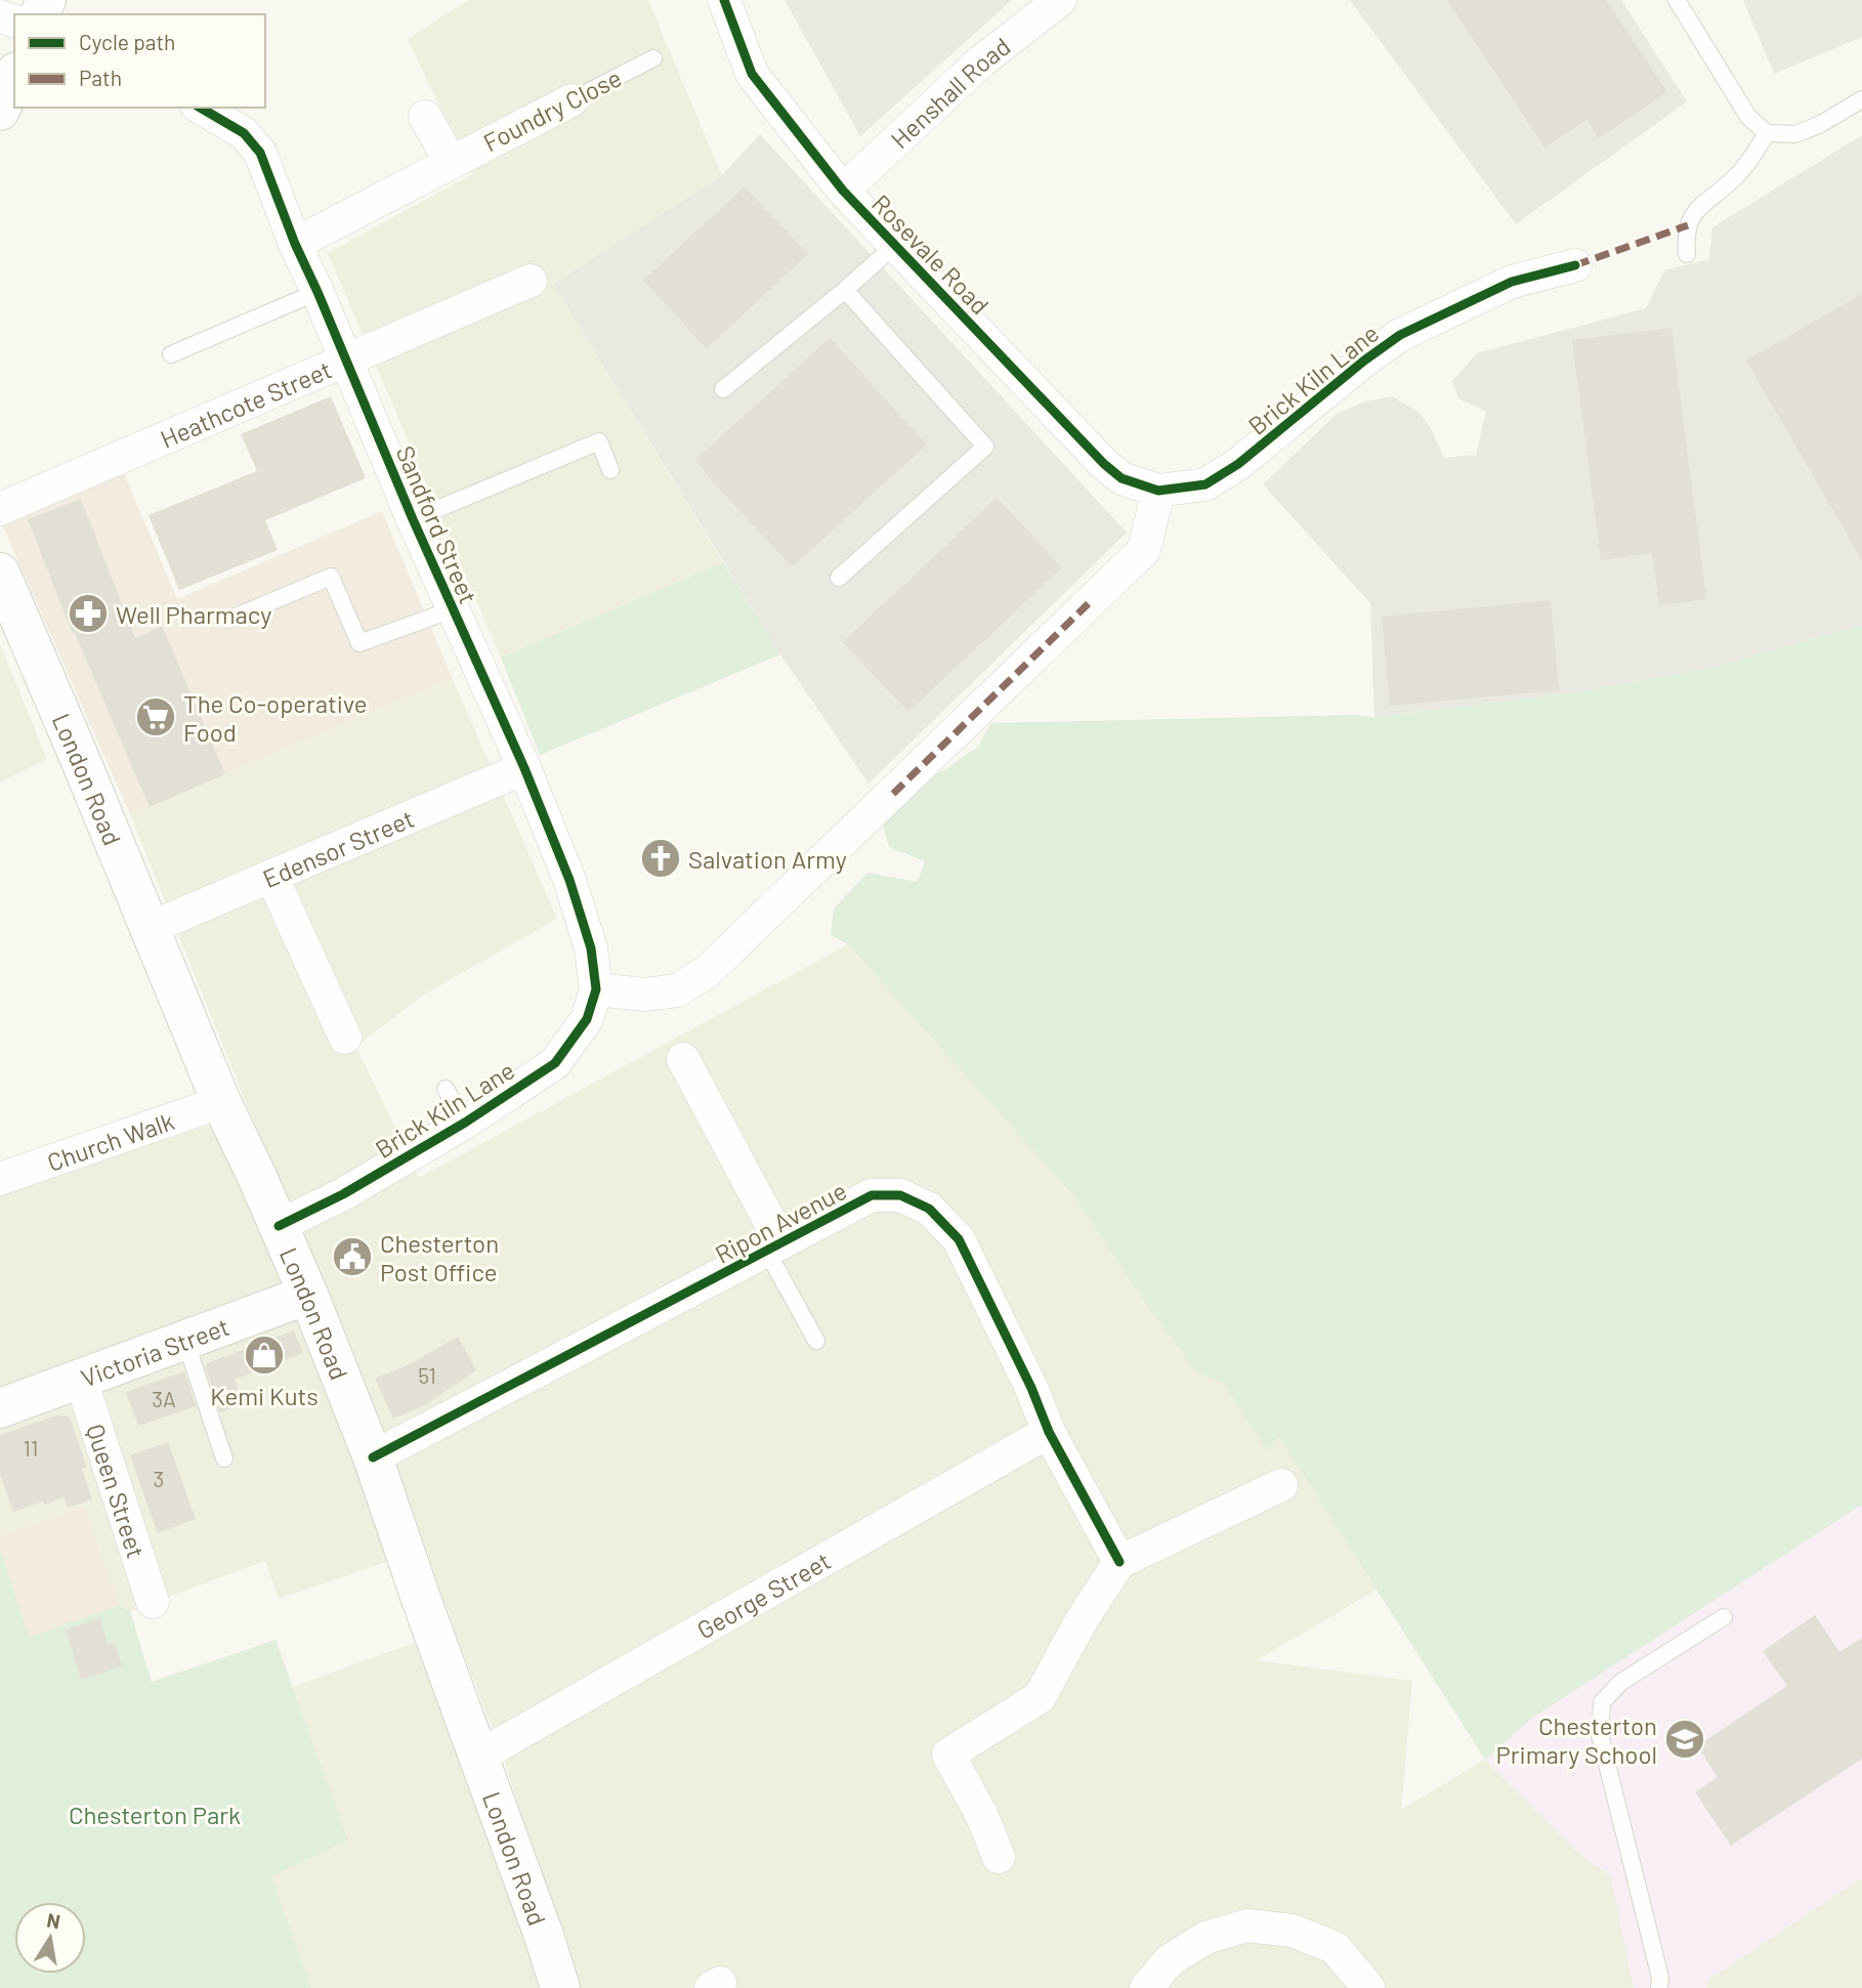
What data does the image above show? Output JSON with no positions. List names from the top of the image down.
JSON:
{
  "streets": {
    "main road": ["London Road", "Victoria Street"],
    "street": [
      "Henshall Road",
      "Foundry Close",
      "Rosevale Road",
      "Brick Kiln Lane",
      "Heathcote Street",
      "Sandford Street",
      "Edensor Street",
      "Church Walk",
      "Ripon Avenue",
      "Queen Street",
      "George Street"
    ]
  },
  "crossings": [
    ["Henshall Road", "Rosevale Road"],
    ["Foundry Close", "Sandford Street"],
    ["Rosevale Road", "Brick Kiln Lane"],
    ["Brick Kiln Lane", "Sandford Street"],
    ["Brick Kiln Lane", "London Road"],
    ["Heathcote Street", "Sandford Street"],
    ["Sandford Street", "Edensor Street"],
    ["London Road", "Edensor Street"],
    ["London Road", "Church Walk"],
    ["London Road", "Ripon Avenue"],
    ["London Road", "Victoria Street"],
    ["London Road", "George Street"],
    ["Ripon Avenue", "George Street"],
    ["Victoria Street", "Queen Street"]
  ],
  "parks": ["Chesterton Park"],
  "places": {
    "pharmacy": ["Well Pharmacy"],
    "supermarket": ["The Co-operative Food"],
    "church": ["Salvation Army"],
    "public building": ["Chesterton Post Office"],
    "shop": ["Kemi Kuts"],
    "school or university": ["Chesterton Primary School"]
  },
  "house_numbers": [
    "51",
    "3A",
    "11",
    "3"
  ],
  "legend": ["Cycle path", "Path"],
  "north": "top"
}
